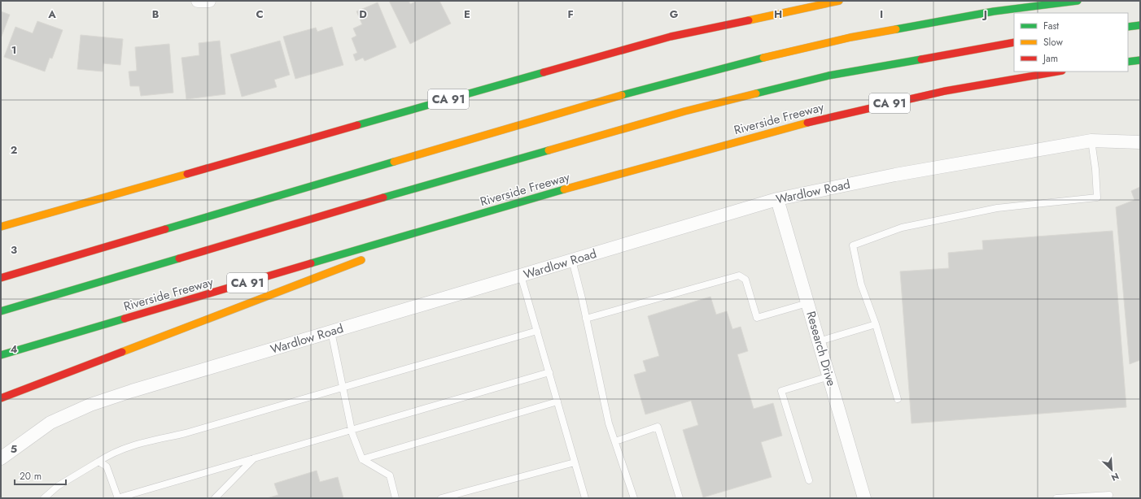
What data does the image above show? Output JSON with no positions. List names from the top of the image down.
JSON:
{
  "streets": {
    "highway": ["CA 91", "Riverside Freeway"],
    "street": ["Wardlow Road", "Research Drive"]
  },
  "crossings": [
    ["Wardlow Road", "Research Drive"]
  ],
  "legend": ["Fast", "Slow", "Jam"],
  "scale_bar": "20 m",
  "north": "bottom right",
  "grid": {
    "columns": [
      "A",
      "B",
      "C",
      "D",
      "E",
      "F",
      "G",
      "H",
      "I",
      "J"
    ],
    "rows": [
      "1",
      "2",
      "3",
      "4",
      "5"
    ]
  }
}
